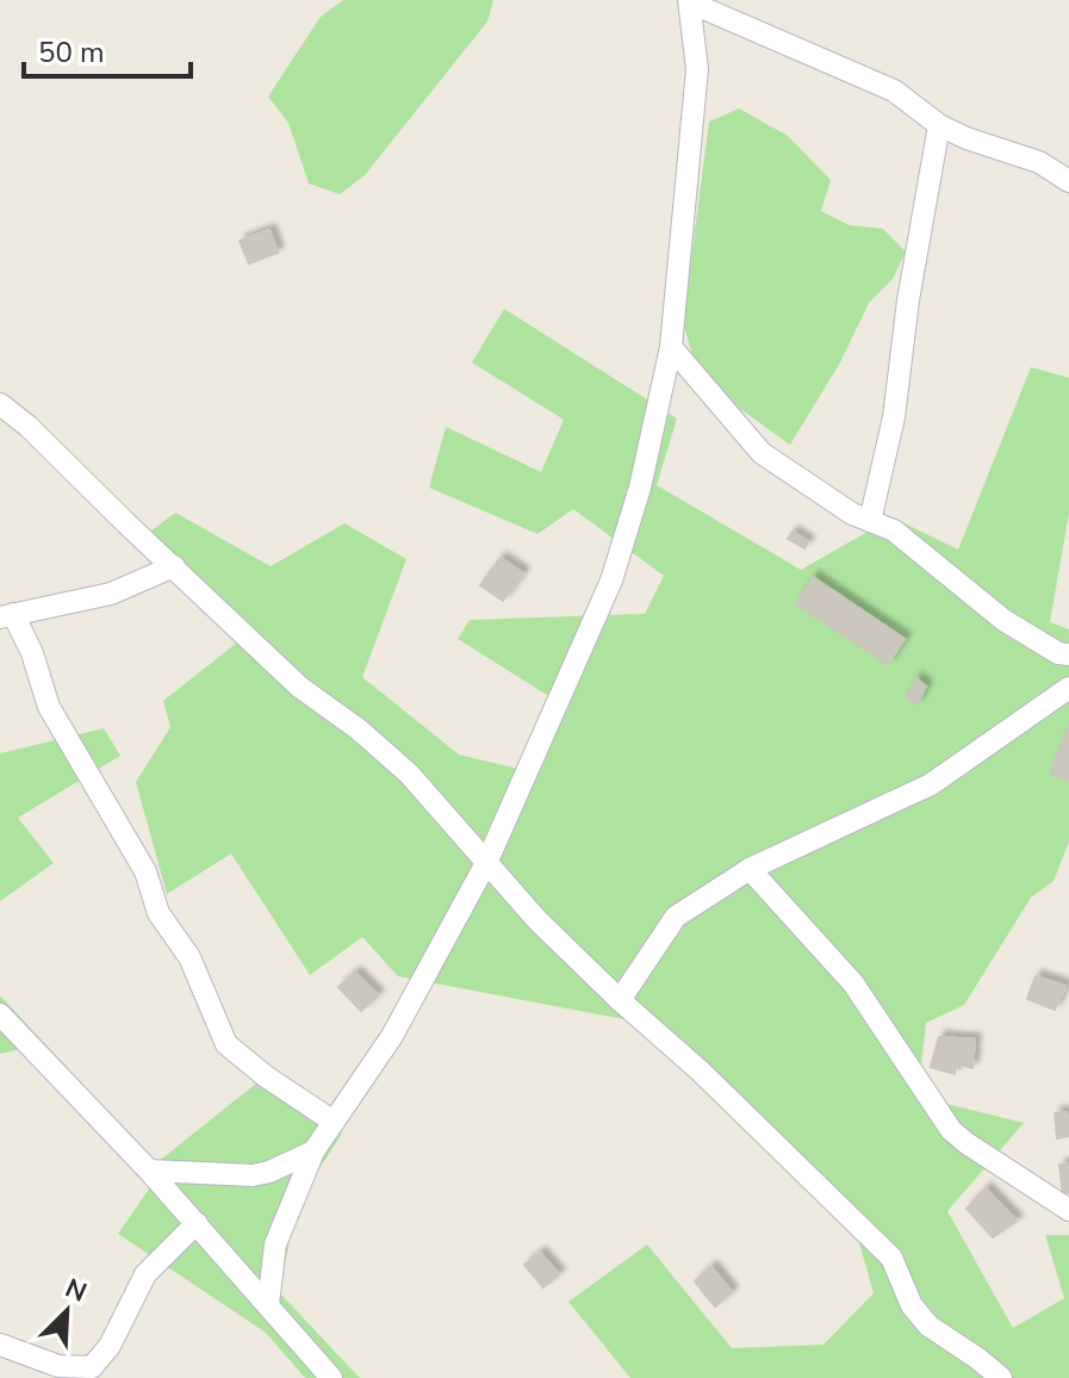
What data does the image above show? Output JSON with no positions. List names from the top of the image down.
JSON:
{
  "scale_bar": "50 m",
  "north": "top right"
}
